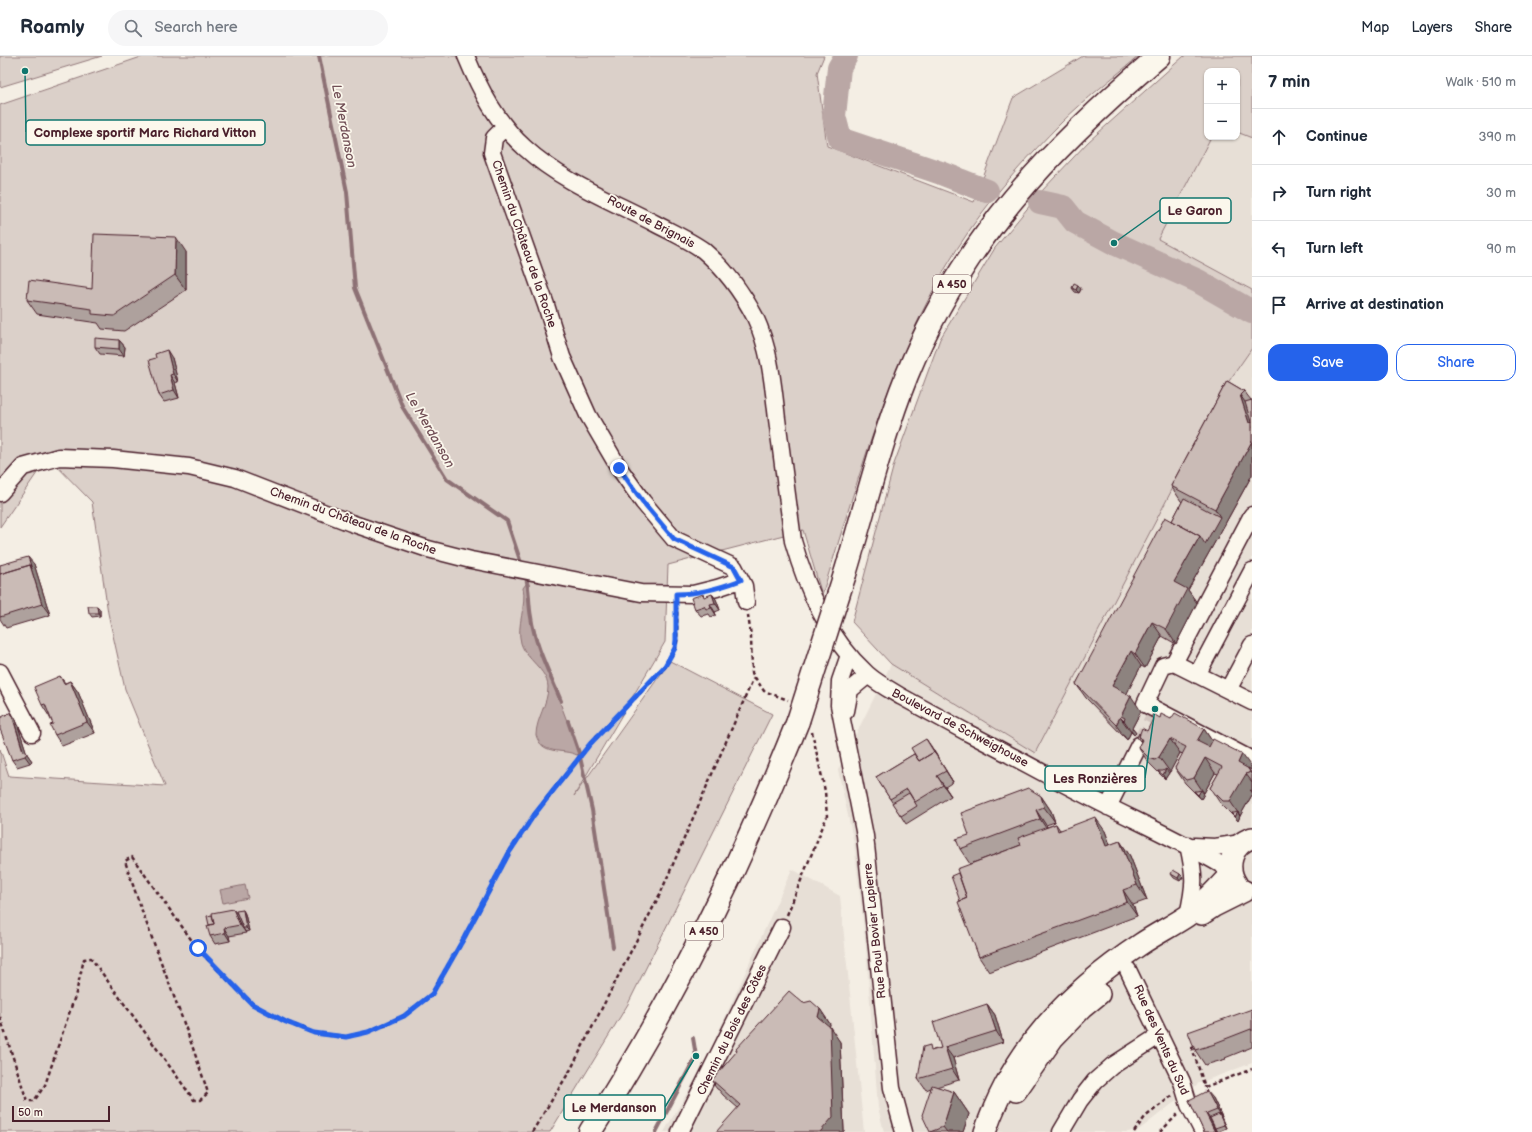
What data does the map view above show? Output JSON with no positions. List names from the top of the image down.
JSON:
{
  "streets": {
    "highway": ["A 450"],
    "street": [
      "Route de Brignais",
      "Chemin du Château de la Roche",
      "Boulevard de Schweighouse",
      "Rue Paul Bovier Lapierre",
      "Chemin du Bois des Côtes",
      "Rue des Vents du Sud"
    ]
  },
  "crossings": [
    ["Route de Brignais", "Chemin du Château de la Roche"],
    ["Route de Brignais", "Boulevard de Schweighouse"],
    ["Boulevard de Schweighouse", "Rue Paul Bovier Lapierre"]
  ],
  "water": ["Le Merdanson"],
  "places": [
    "Complexe sportif Marc Richard Vitton",
    "Le Garon",
    "Les Ronzières",
    "Le Merdanson"
  ],
  "scale_bar": "50 m",
  "page": {
    "header": "Roamly",
    "search": "Search here",
    "nav": ["Map", "Layers", "Share"],
    "heading": ["7 min", "Walk · 510 m"],
    "map_buttons": ["+", "−"],
    "list": [
      ["Continue", "390 m"],
      ["Turn right", "30 m"],
      ["Turn left", "90 m"],
      "Arrive at destination"
    ],
    "buttons": ["Save", "Share"],
    "scale": "50 m"
  }
}
